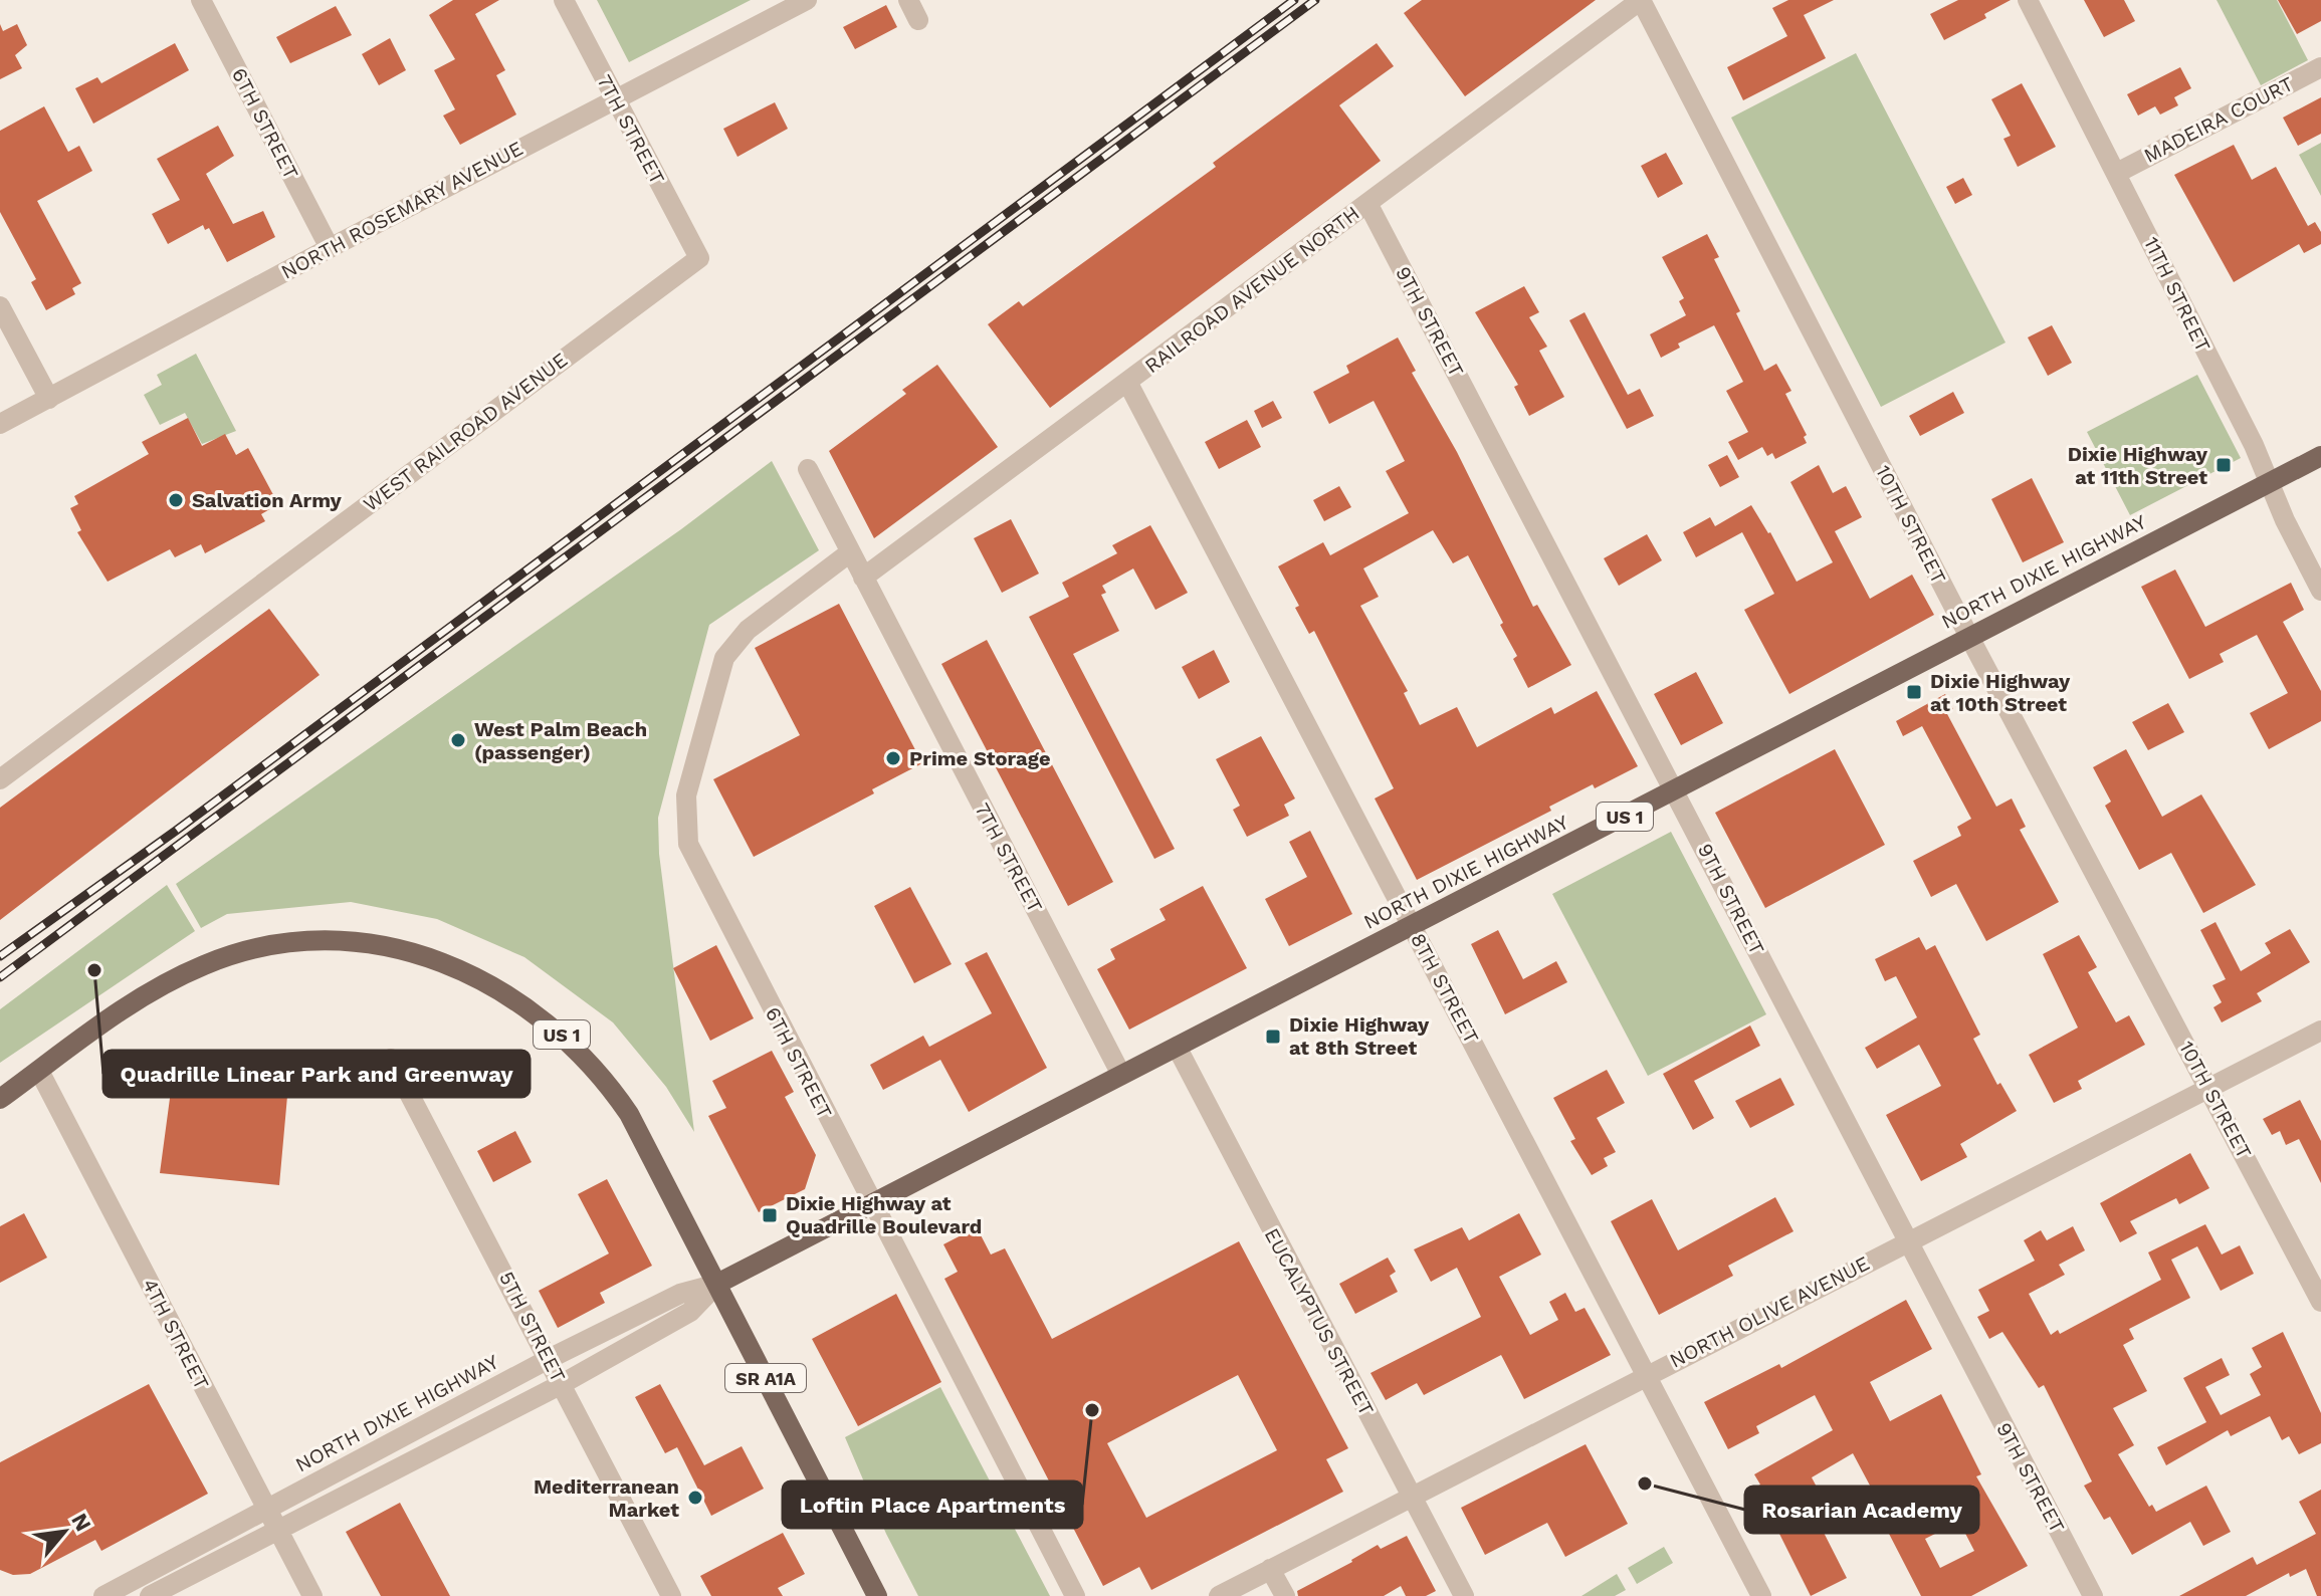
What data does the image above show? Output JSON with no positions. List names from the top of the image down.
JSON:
{
  "streets": {
    "main road": ["NORTH DIXIE HIGHWAY", "US 1", "SR A1A"],
    "street": [
      "MADEIRA COURT",
      "6TH STREET",
      "7TH STREET",
      "NORTH ROSEMARY AVENUE",
      "RAILROAD AVENUE NORTH",
      "11TH STREET",
      "9TH STREET",
      "WEST RAILROAD AVENUE",
      "10TH STREET",
      "8TH STREET",
      "NORTH OLIVE AVENUE",
      "EUCALYPTUS STREET",
      "5TH STREET",
      "4TH STREET"
    ]
  },
  "crossings": [
    ["MADEIRA COURT", "11TH STREET"],
    ["6TH STREET", "7TH STREET"],
    ["6TH STREET", "NORTH ROSEMARY AVENUE"],
    ["6TH STREET", "NORTH DIXIE HIGHWAY"],
    ["7TH STREET", "NORTH ROSEMARY AVENUE"],
    ["7TH STREET", "RAILROAD AVENUE NORTH"],
    ["7TH STREET", "WEST RAILROAD AVENUE"],
    ["7TH STREET", "NORTH DIXIE HIGHWAY"],
    ["RAILROAD AVENUE NORTH", "9TH STREET"],
    ["RAILROAD AVENUE NORTH", "10TH STREET"],
    ["RAILROAD AVENUE NORTH", "8TH STREET"],
    ["11TH STREET", "NORTH DIXIE HIGHWAY"],
    ["9TH STREET", "NORTH DIXIE HIGHWAY"],
    ["9TH STREET", "NORTH OLIVE AVENUE"],
    ["10TH STREET", "NORTH DIXIE HIGHWAY"],
    ["10TH STREET", "NORTH OLIVE AVENUE"],
    ["NORTH DIXIE HIGHWAY", "US 1"],
    ["NORTH DIXIE HIGHWAY", "8TH STREET"],
    ["NORTH DIXIE HIGHWAY", "EUCALYPTUS STREET"],
    ["NORTH DIXIE HIGHWAY", "5TH STREET"],
    ["NORTH DIXIE HIGHWAY", "4TH STREET"],
    ["NORTH DIXIE HIGHWAY", "SR A1A"],
    ["US 1", "4TH STREET"],
    ["US 1", "SR A1A"],
    ["8TH STREET", "NORTH OLIVE AVENUE"],
    ["NORTH OLIVE AVENUE", "EUCALYPTUS STREET"]
  ],
  "places": {
    "transit": [
      "Dixie Highway at 11th Street",
      "Dixie Highway at 10th Street",
      "Dixie Highway at 8th Street",
      "Dixie Highway at Quadrille Boulevard"
    ],
    "other": [
      "Salvation Army",
      "West Palm Beach (passenger)",
      "Prime Storage",
      "Quadrille Linear Park and Greenway",
      "Loftin Place Apartments",
      "Rosarian Academy",
      "Mediterranean Market"
    ]
  },
  "north": "top right"
}
